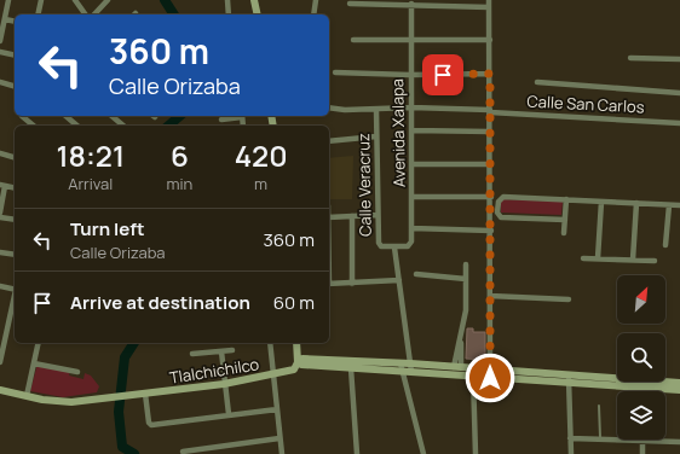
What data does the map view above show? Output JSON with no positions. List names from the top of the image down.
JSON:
{
  "streets": {
    "street": [
      "Calle San Carlos",
      "Avenida Xalapa",
      "Calle Veracruz",
      "Tlalchichilco"
    ]
  },
  "crossings": [
    ["Calle San Carlos", "Avenida Xalapa"],
    ["Calle San Carlos", "Calle Veracruz"],
    ["Avenida Xalapa", "Calle Veracruz"]
  ],
  "north": "top right",
  "page": {
    "turn": ["360 m", "Calle Orizaba"],
    "eta": [
      "18:21",
      "Arrival",
      "6",
      "min",
      "420",
      "m"
    ],
    "list": [
      {
        "name": "Turn left",
        "note": "Calle Orizaba",
        "value": "360 m"
      },
      {
        "name": "Arrive at destination",
        "value": "60 m"
      }
    ]
  }
}
